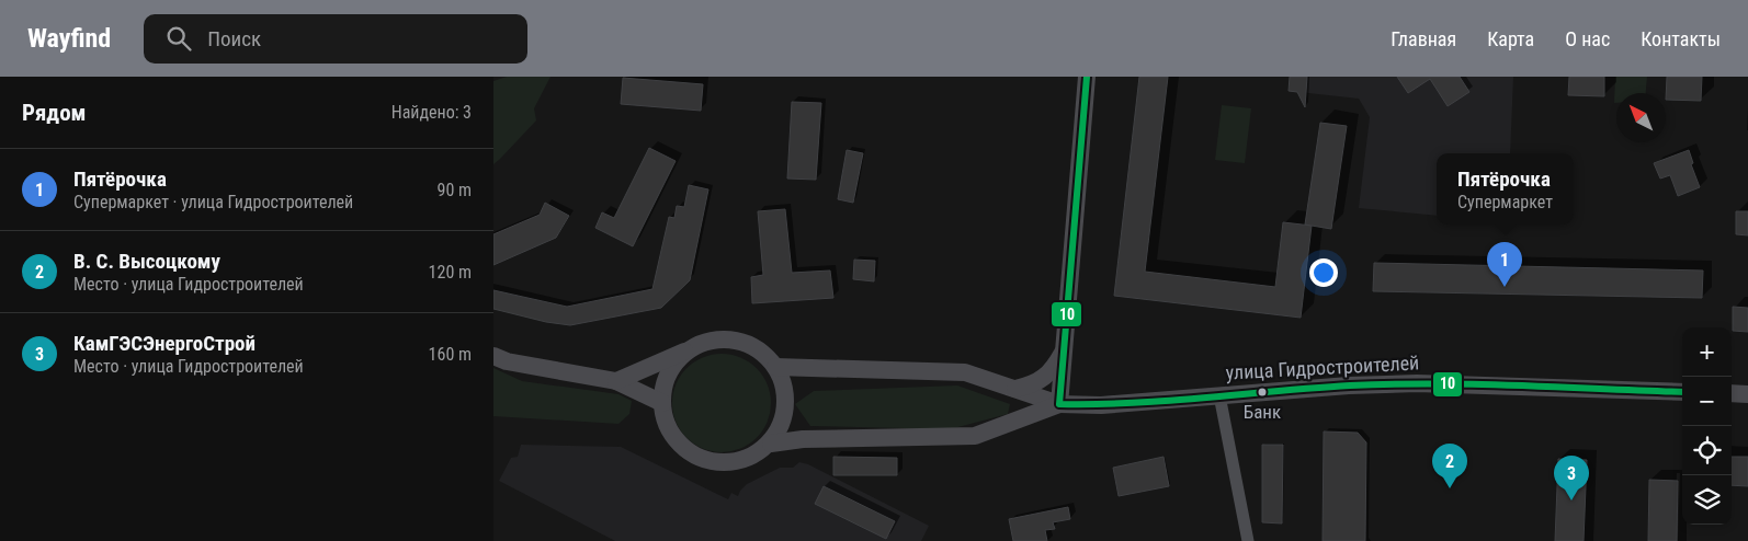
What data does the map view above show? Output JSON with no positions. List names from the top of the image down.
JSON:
{
  "streets": {
    "main road": ["улица Гидростроителей"]
  },
  "places": ["Банк"],
  "lines": ["transit line 10"],
  "north": "top left",
  "page": {
    "header": "Wayfind",
    "search": "Поиск",
    "nav": [
      "Главная",
      "Карта",
      "О нас",
      "Контакты"
    ],
    "heading": ["Рядом", "Найдено: 3"],
    "list": [
      {
        "mark": "1",
        "name": "Пятёрочка",
        "note": "Супермаркет · улица Гидростроителей",
        "value": "90 m"
      },
      {
        "mark": "2",
        "name": "В. С. Высоцкому",
        "note": "Место · улица Гидростроителей",
        "value": "120 m"
      },
      {
        "mark": "3",
        "name": "КамГЭСЭнергоСтрой",
        "note": "Место · улица Гидростроителей",
        "value": "160 m"
      }
    ],
    "popup": ["Пятёрочка", "Супермаркет"],
    "pins": ["1", "2", "3"],
    "map_buttons": ["+", "−"]
  }
}
